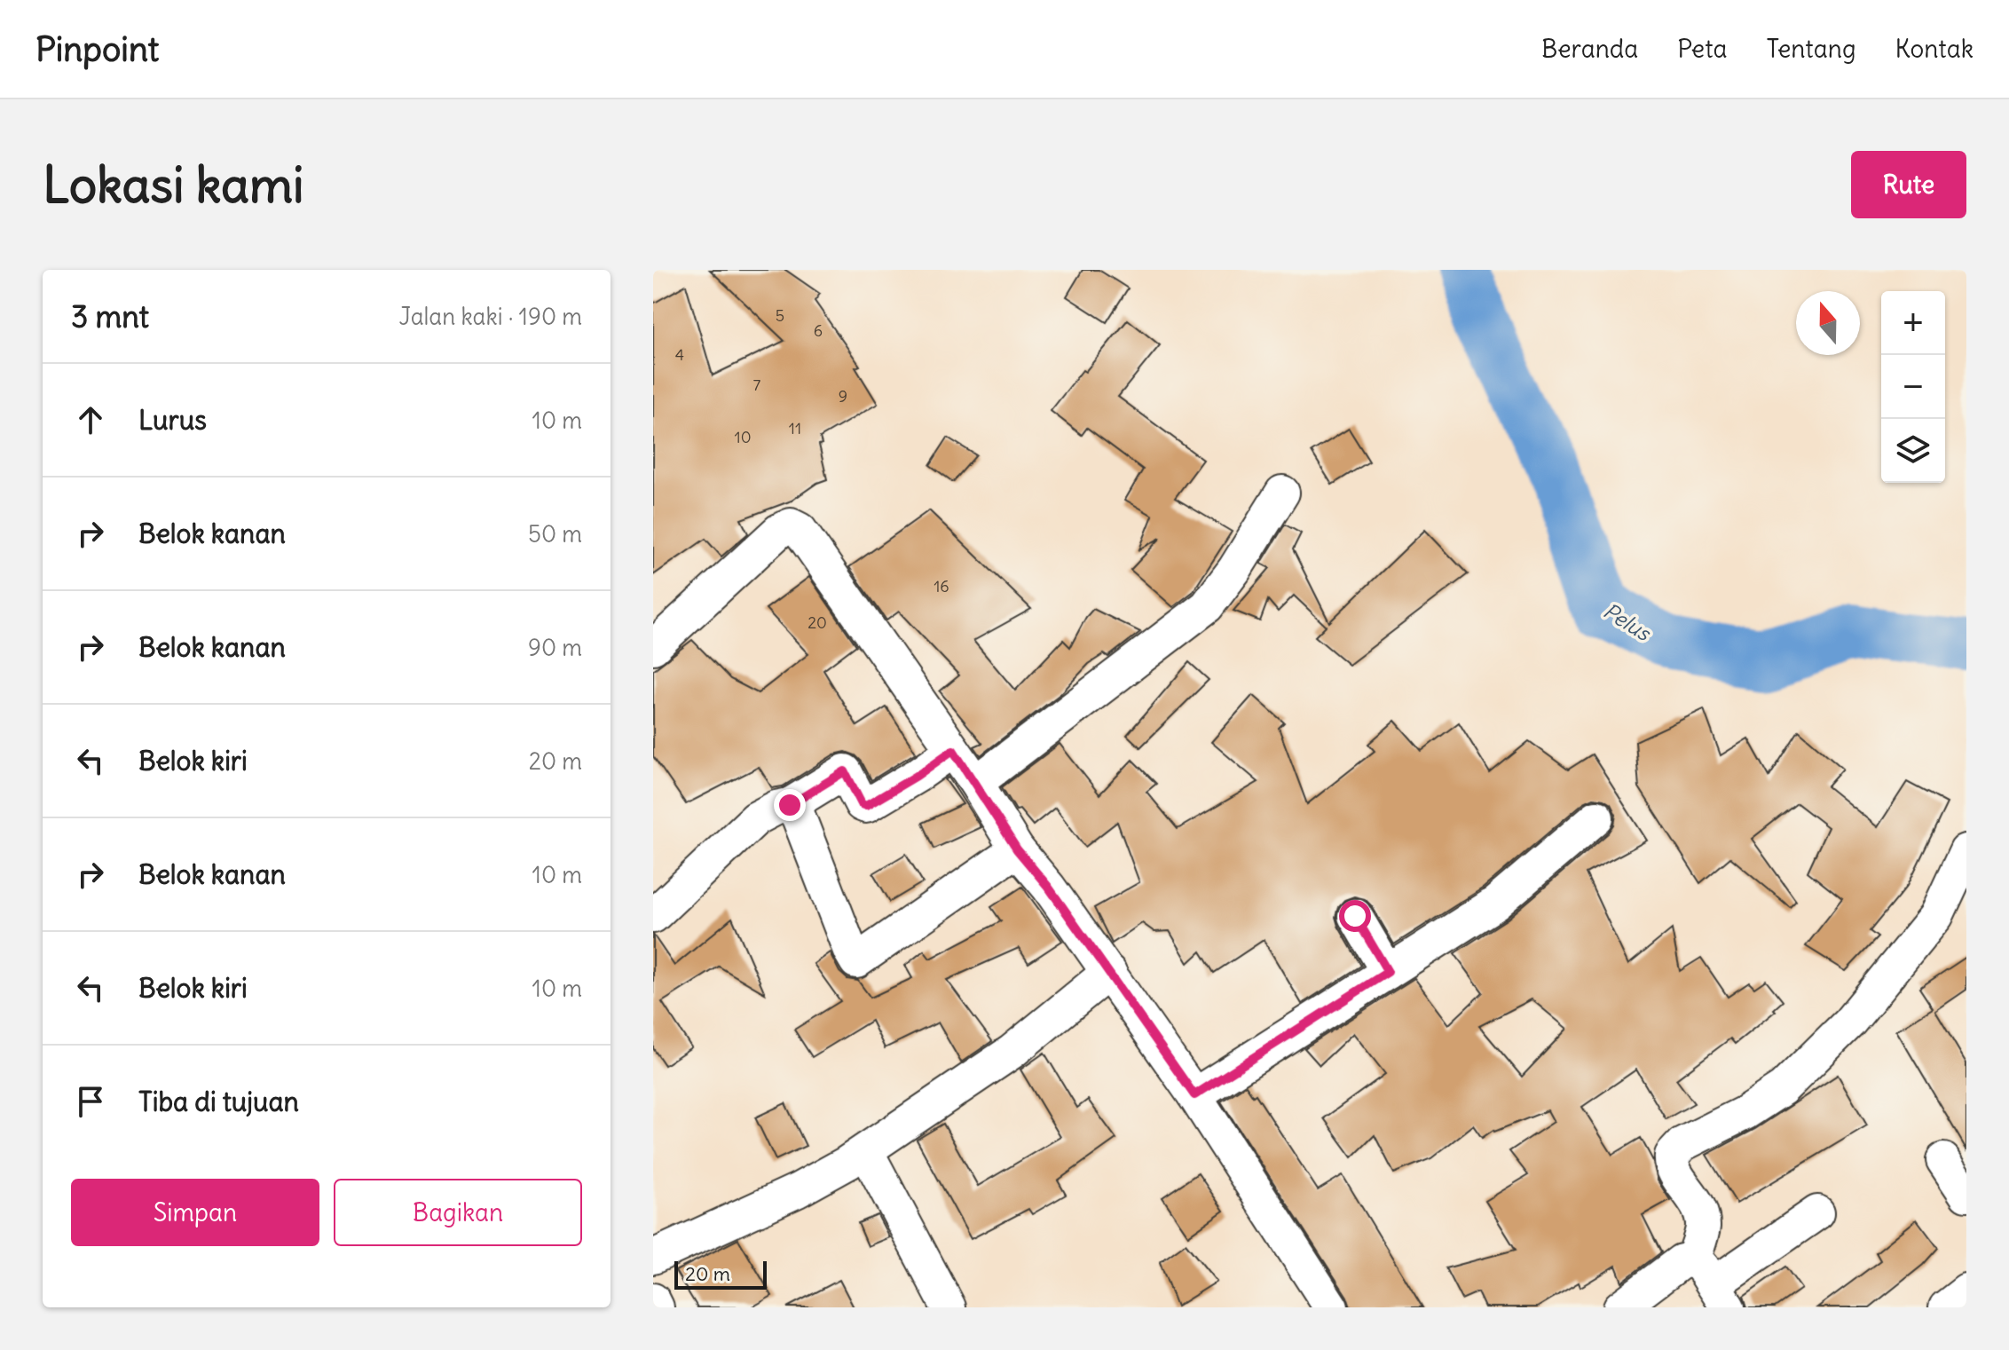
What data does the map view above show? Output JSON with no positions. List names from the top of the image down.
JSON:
{
  "water": ["Pelus"],
  "house_numbers": [
    "5",
    "6",
    "4",
    "7",
    "9",
    "11",
    "10",
    "16",
    "20"
  ],
  "scale_bar": "20 m",
  "north": "top",
  "page": {
    "header": "Pinpoint",
    "nav": [
      "Beranda",
      "Peta",
      "Tentang",
      "Kontak"
    ],
    "buttons": [
      "Rute",
      ["Simpan", "Bagikan"]
    ],
    "title": "Lokasi kami",
    "heading": ["3 mnt", "Jalan kaki · 190 m"],
    "map_buttons": ["+", "−"],
    "list": [
      ["Lurus", "10 m"],
      ["Belok kanan", "50 m"],
      ["Belok kanan", "90 m"],
      ["Belok kiri", "20 m"],
      ["Belok kanan", "10 m"],
      ["Belok kiri", "10 m"],
      "Tiba di tujuan"
    ],
    "scale": "20 m"
  }
}
